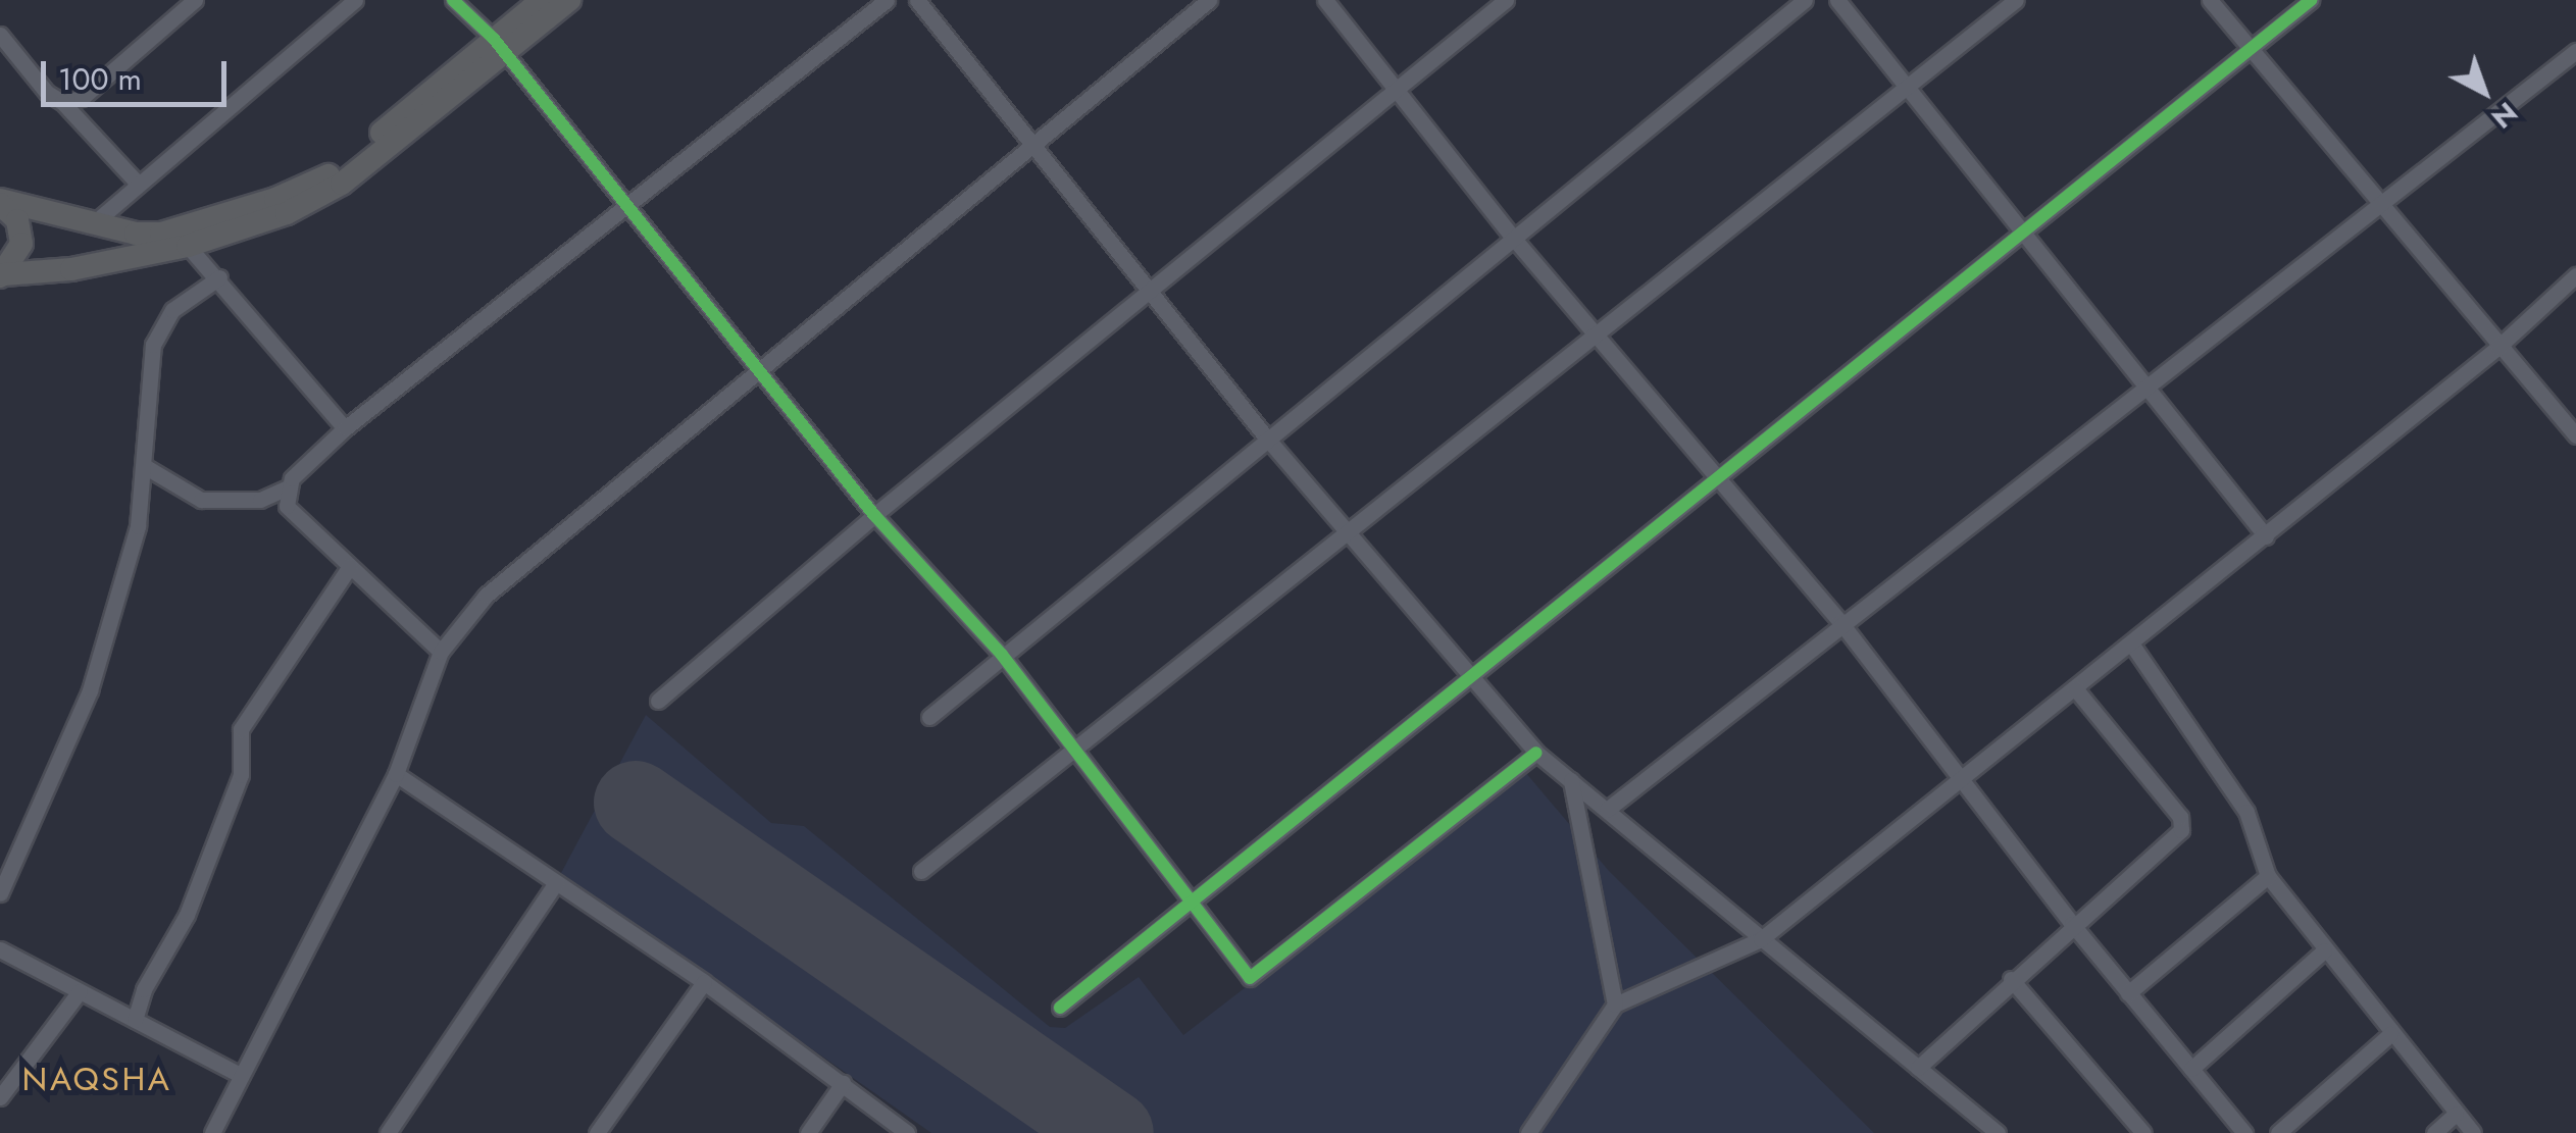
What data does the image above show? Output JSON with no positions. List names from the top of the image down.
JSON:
{
  "districts": ["NAQSHA"],
  "scale_bar": "100 m",
  "north": "bottom right"
}
